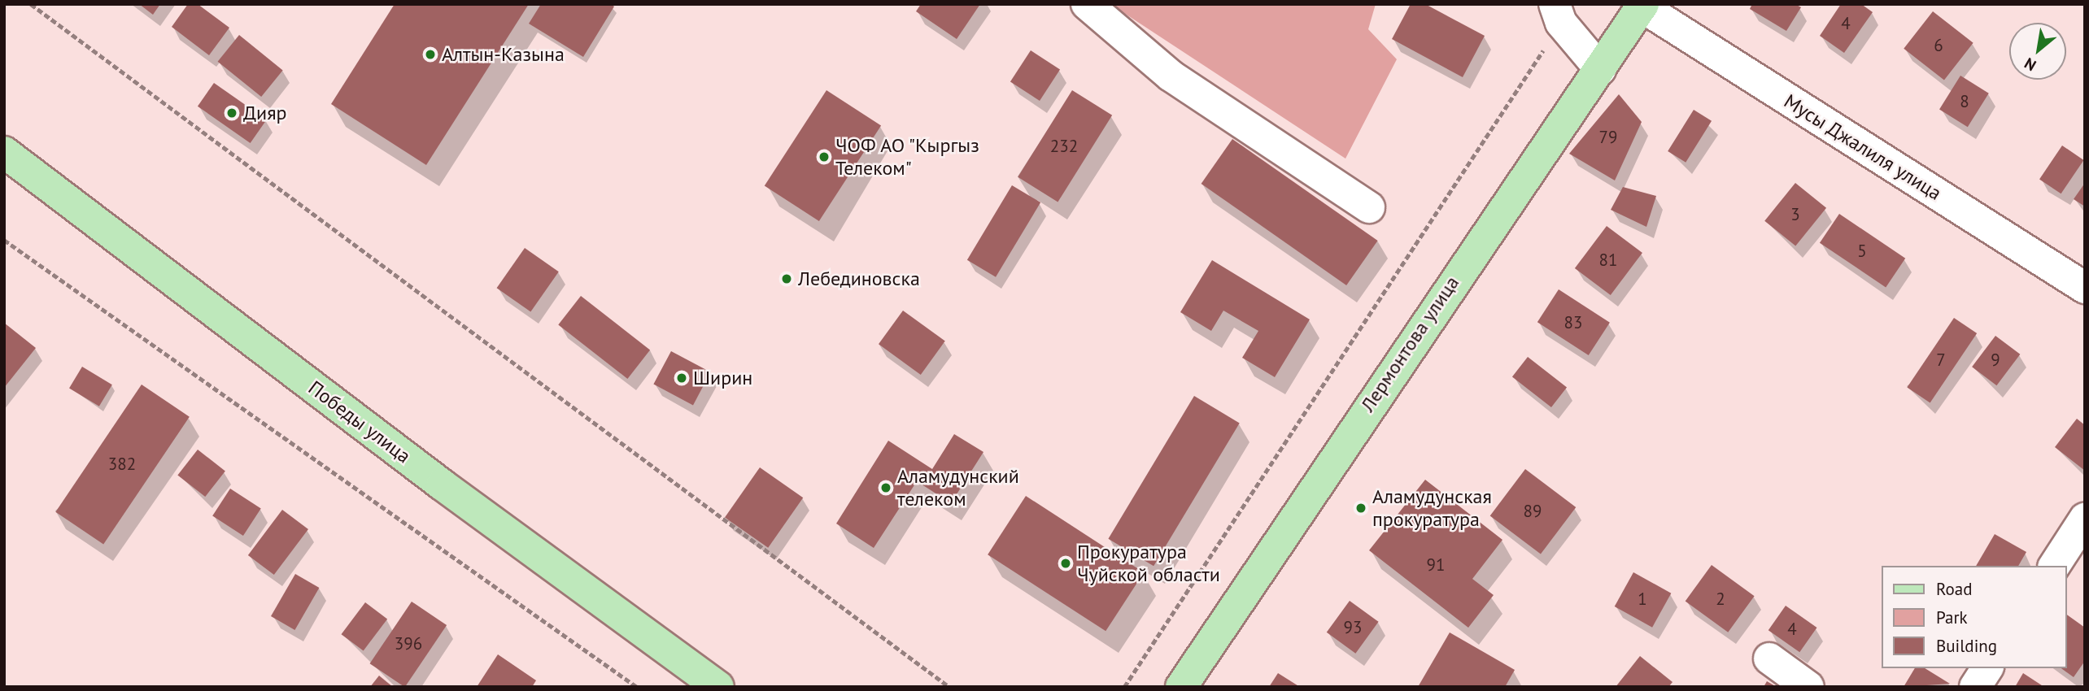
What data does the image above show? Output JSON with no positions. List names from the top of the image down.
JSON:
{
  "streets": {
    "main road": ["Лермонтова улица", "Победы улица"],
    "street": ["Мусы Джалиля улица"]
  },
  "crossings": [
    ["Мусы Джалиля улица", "Лермонтова улица"]
  ],
  "places": [
    "Алтын-Казына",
    "Дияр",
    "ЧОФ АО \"Кыргыз Телеком\"",
    "Лебединовска",
    "Ширин",
    "Аламудунский телеком",
    "Аламудунская прокуратура",
    "Прокуратура Чуйской области"
  ],
  "house_numbers": [
    "4",
    "6",
    "8",
    "79",
    "232",
    "3",
    "5",
    "81",
    "83",
    "7",
    "9",
    "382",
    "89",
    "91",
    "1",
    "2",
    "93",
    "4",
    "396"
  ],
  "legend": ["Road", "Park", "Building"],
  "north": "bottom left"
}
